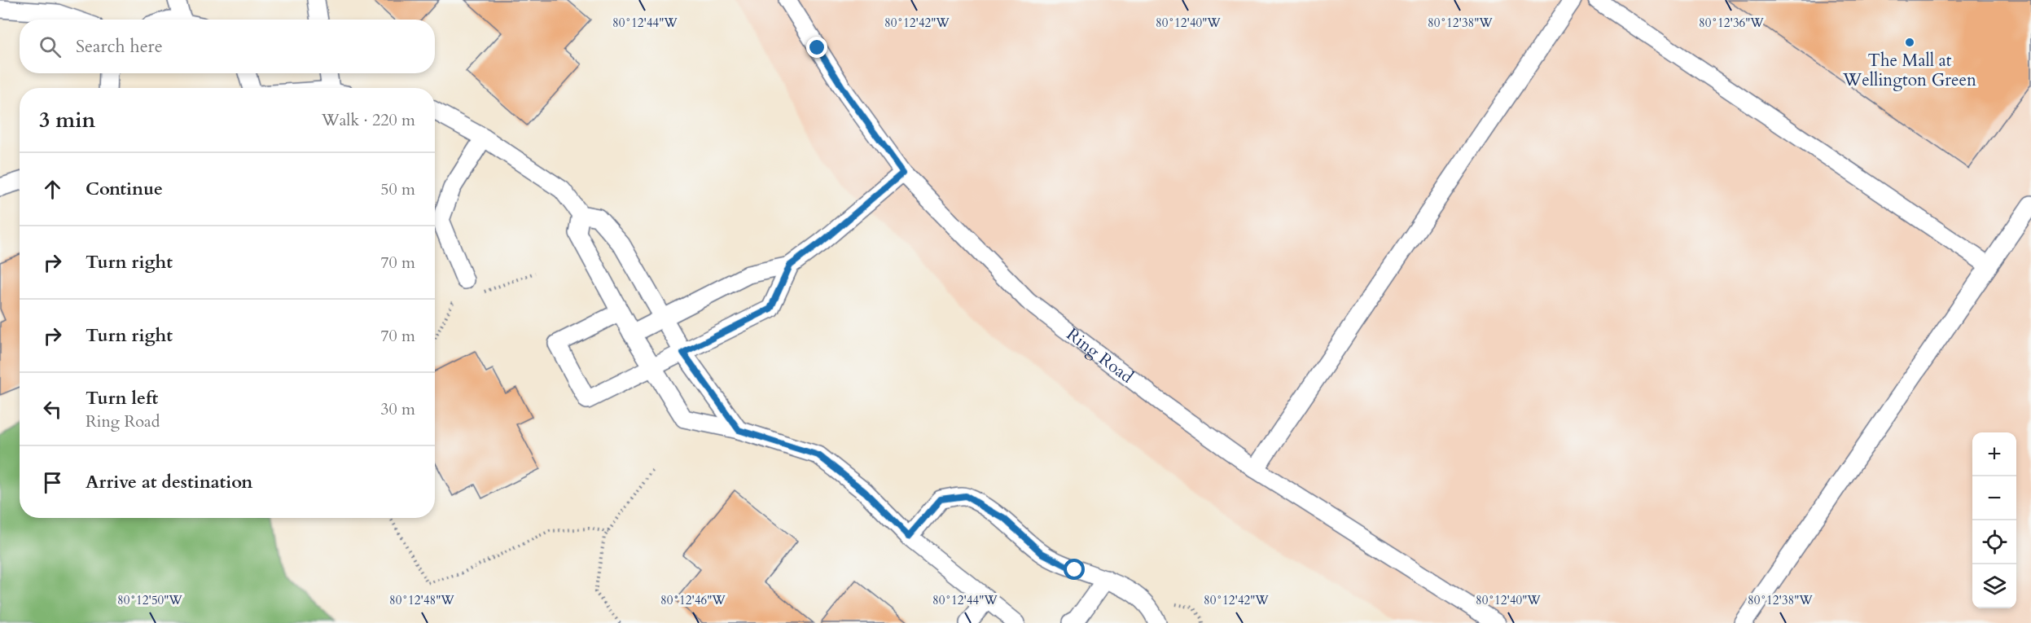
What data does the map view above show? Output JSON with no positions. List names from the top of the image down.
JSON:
{
  "streets": {
    "lane": ["Ring Road"]
  },
  "places": ["The Mall at Wellington Green"],
  "page": {
    "search": "Search here",
    "heading": ["3 min", "Walk · 220 m"],
    "list": [
      ["Continue", "50 m"],
      ["Turn right", "70 m"],
      ["Turn right", "70 m"],
      ["Turn left", "Ring Road", "30 m"],
      "Arrive at destination"
    ],
    "map_buttons": ["+", "−"]
  },
  "coordinates": [
    "80°12'44\"W",
    "80°12'42\"W",
    "80°12'40\"W",
    "80°12'38\"W",
    "80°12'36\"W",
    "80°12'50\"W",
    "80°12'48\"W",
    "80°12'46\"W"
  ]
}
